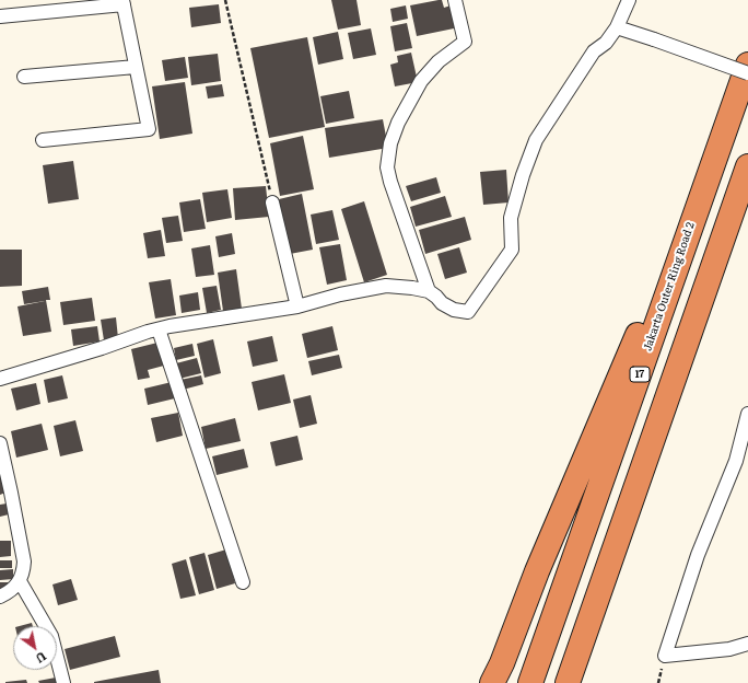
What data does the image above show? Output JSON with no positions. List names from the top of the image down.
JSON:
{
  "streets": {
    "highway": ["Jakarta Outer Ring Road 2", "17"]
  },
  "north": "bottom right"
}
